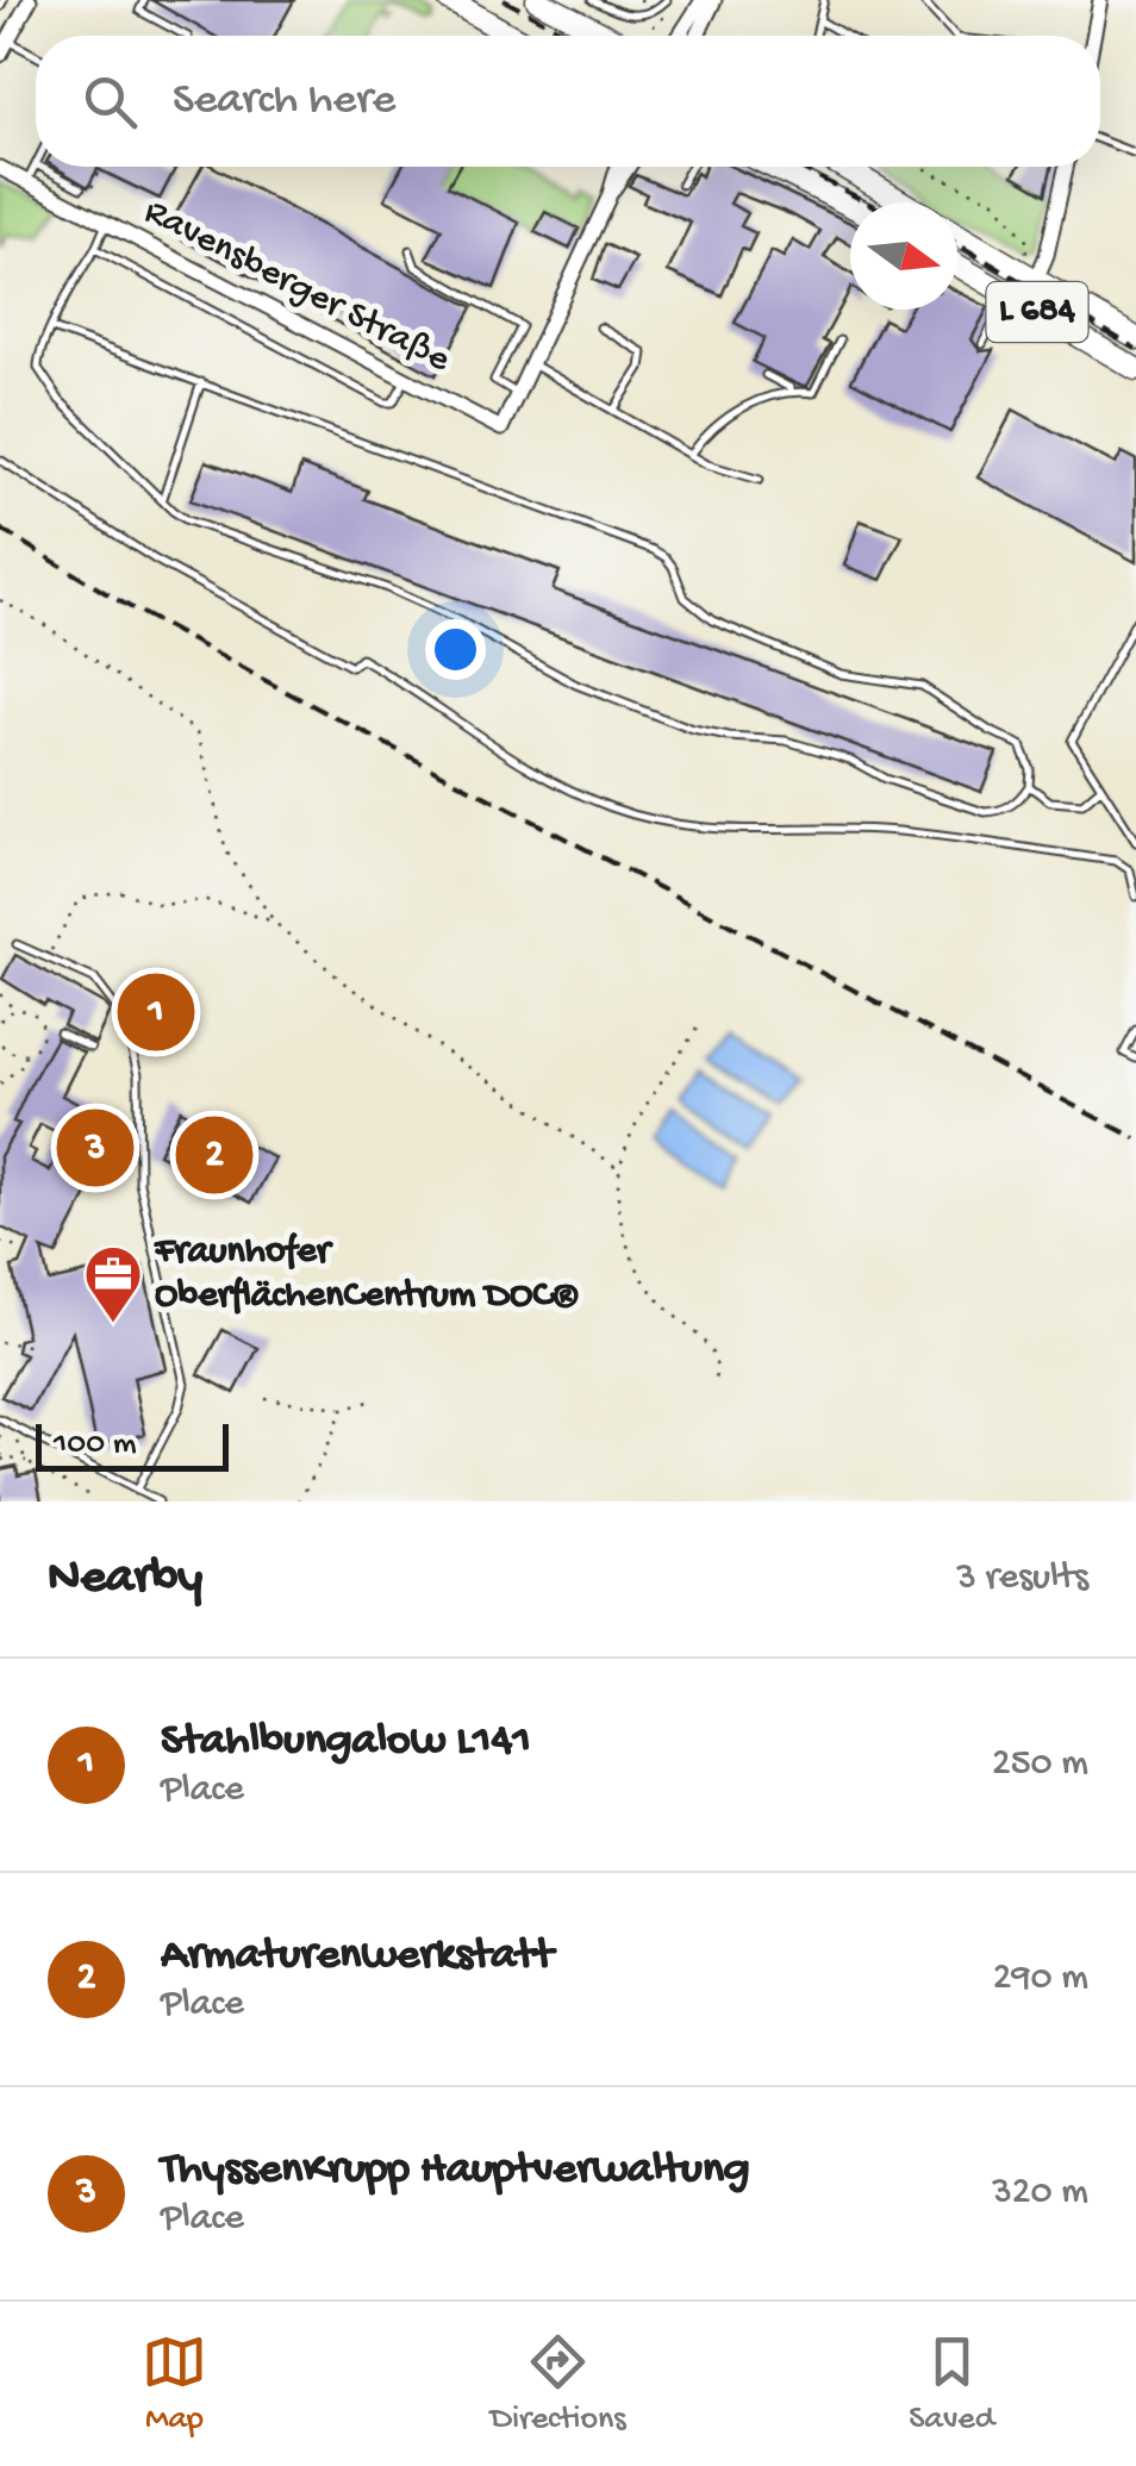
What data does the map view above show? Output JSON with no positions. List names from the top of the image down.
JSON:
{
  "streets": {
    "main road": ["L 684"],
    "street": ["Ravensberger Straße"]
  },
  "places": {
    "office": ["Fraunhofer OberflächenCentrum DOC®"]
  },
  "scale_bar": "100 m",
  "north": "right",
  "page": {
    "search": "Search here",
    "pins": ["1", "3", "2"],
    "scale": "100 m",
    "heading": ["Nearby", "3 results"],
    "list": [
      {
        "mark": "1",
        "name": "Stahlbungalow L141",
        "note": "Place",
        "value": "250 m"
      },
      {
        "mark": "2",
        "name": "Armaturenwerkstatt",
        "note": "Place",
        "value": "290 m"
      },
      {
        "mark": "3",
        "name": "ThyssenKrupp Hauptverwaltung",
        "note": "Place",
        "value": "320 m"
      }
    ],
    "nav": ["Map", "Directions", "Saved"]
  }
}
